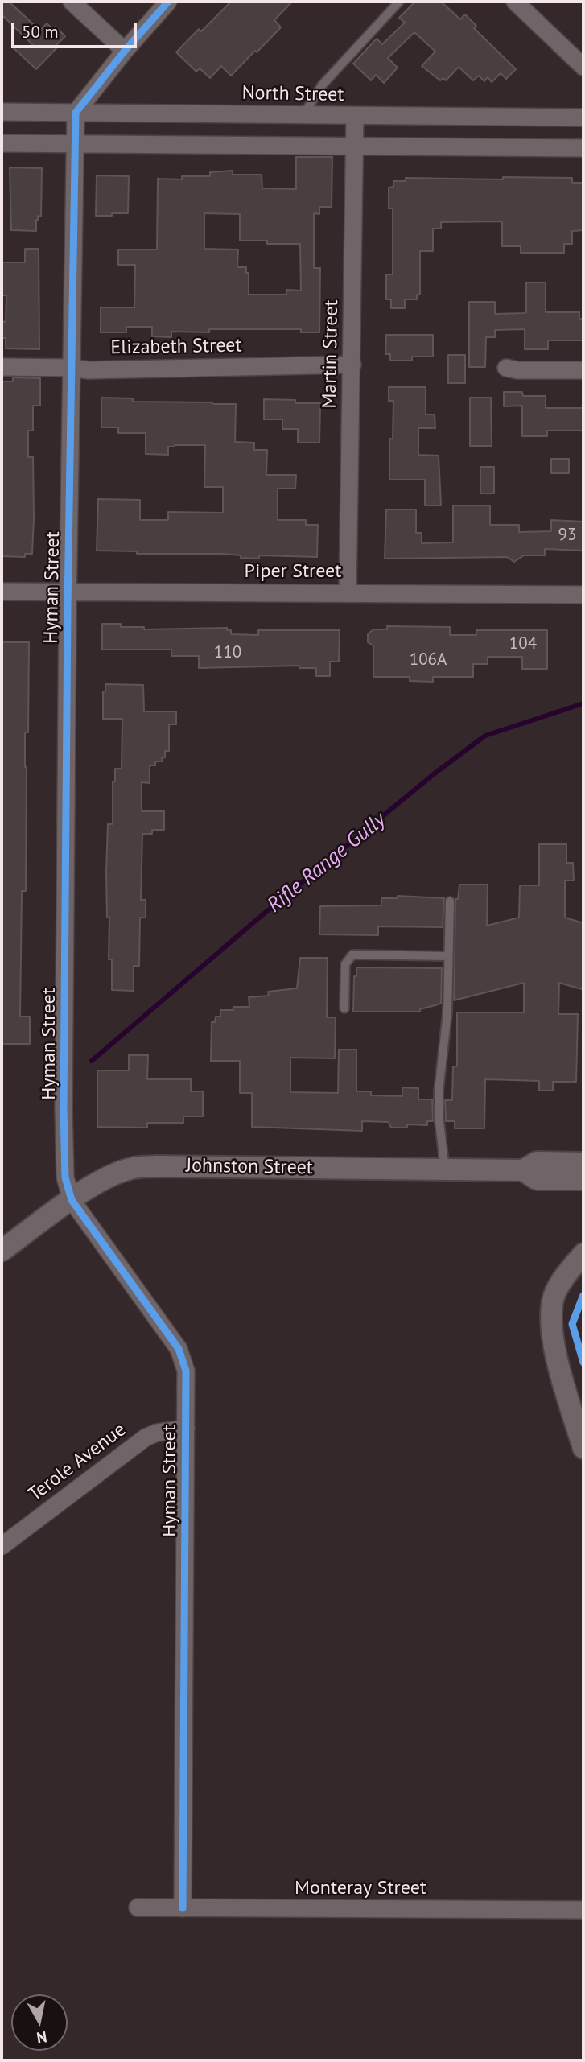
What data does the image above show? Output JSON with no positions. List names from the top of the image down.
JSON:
{
  "streets": {
    "street": [
      "North Street",
      "Elizabeth Street",
      "Martin Street",
      "Piper Street",
      "Hyman Street",
      "Johnston Street",
      "Terole Avenue",
      "Monteray Street"
    ]
  },
  "crossings": [
    ["North Street", "Martin Street"],
    ["North Street", "Hyman Street"],
    ["Elizabeth Street", "Martin Street"],
    ["Elizabeth Street", "Hyman Street"],
    ["Martin Street", "Piper Street"],
    ["Piper Street", "Hyman Street"],
    ["Hyman Street", "Johnston Street"],
    ["Hyman Street", "Terole Avenue"],
    ["Hyman Street", "Monteray Street"]
  ],
  "water": ["Rifle Range Gully"],
  "house_numbers": [
    "93",
    "104",
    "110",
    "106A"
  ],
  "scale_bar": "50 m",
  "north": "bottom"
}
